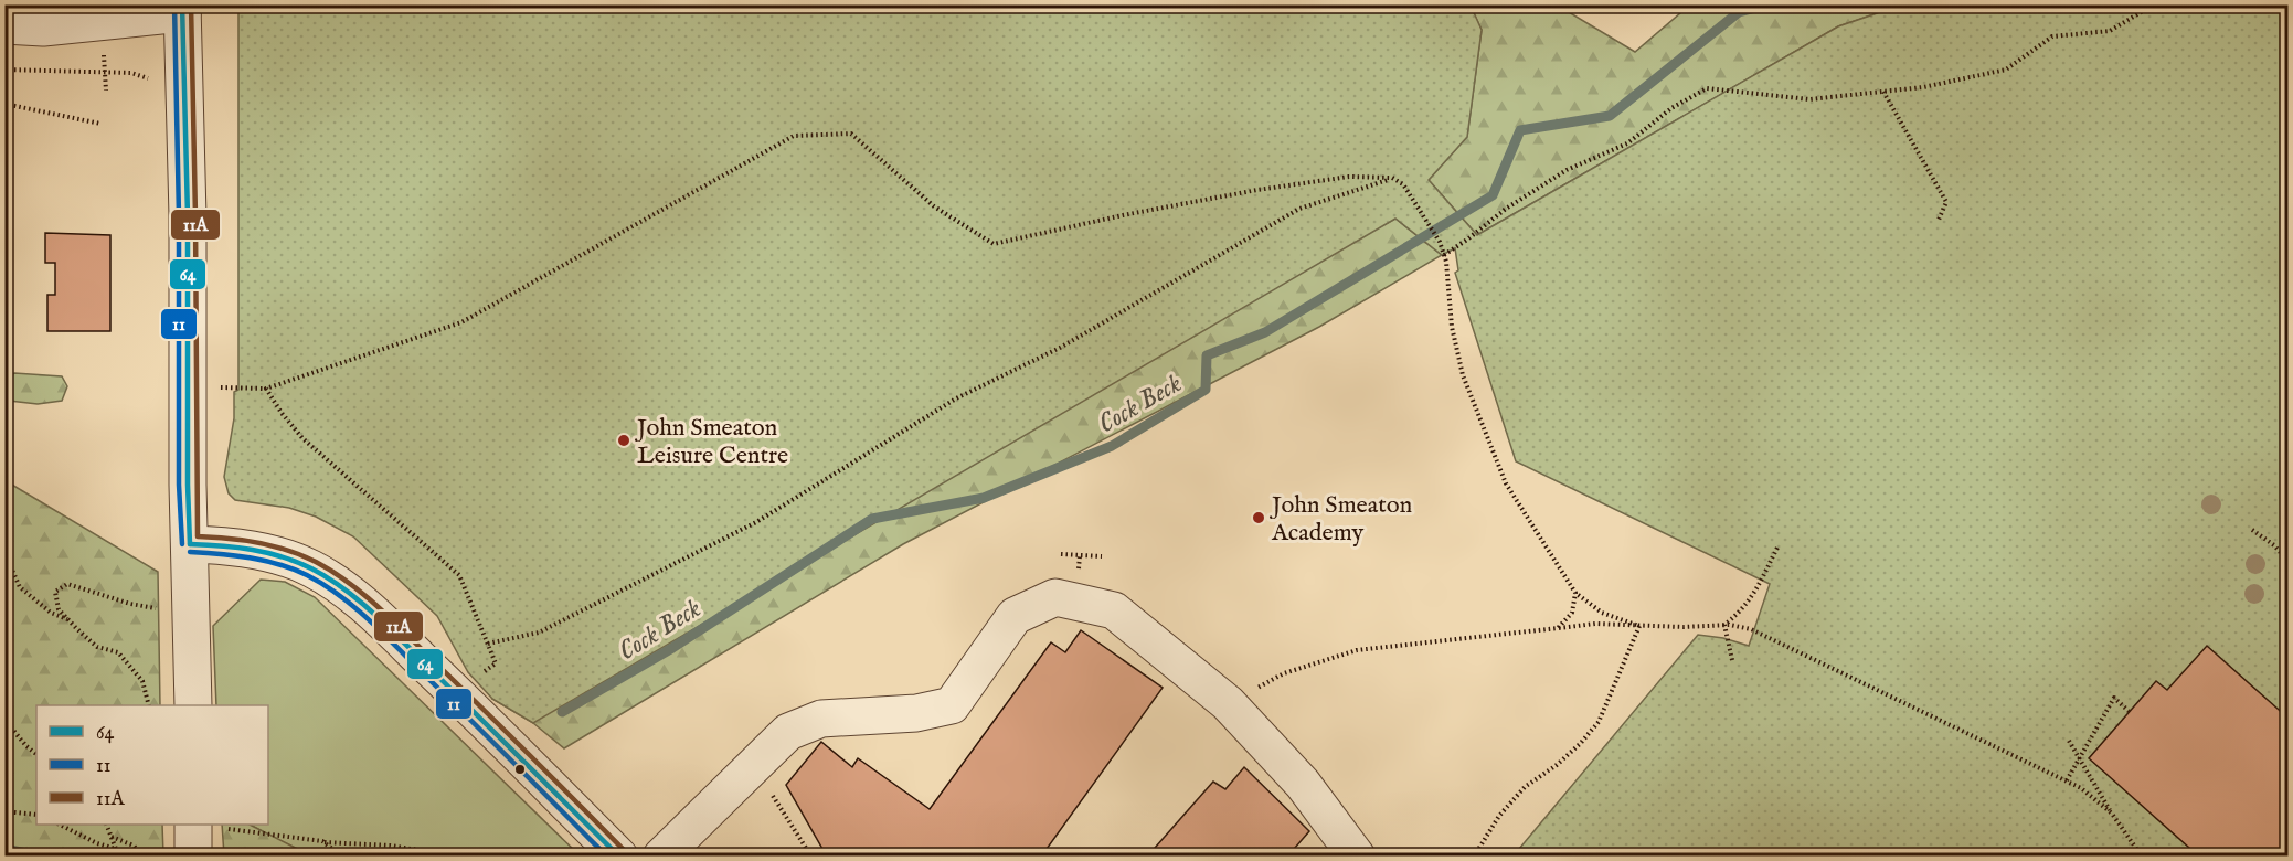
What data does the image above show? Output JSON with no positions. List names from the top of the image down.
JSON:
{
  "water": ["Cock Beck"],
  "places": ["John Smeaton Leisure Centre", "John Smeaton Academy"],
  "lines": ["transit line 64", "transit line 11", "transit line 11A"],
  "legend": ["64", "11", "11A"]
}
